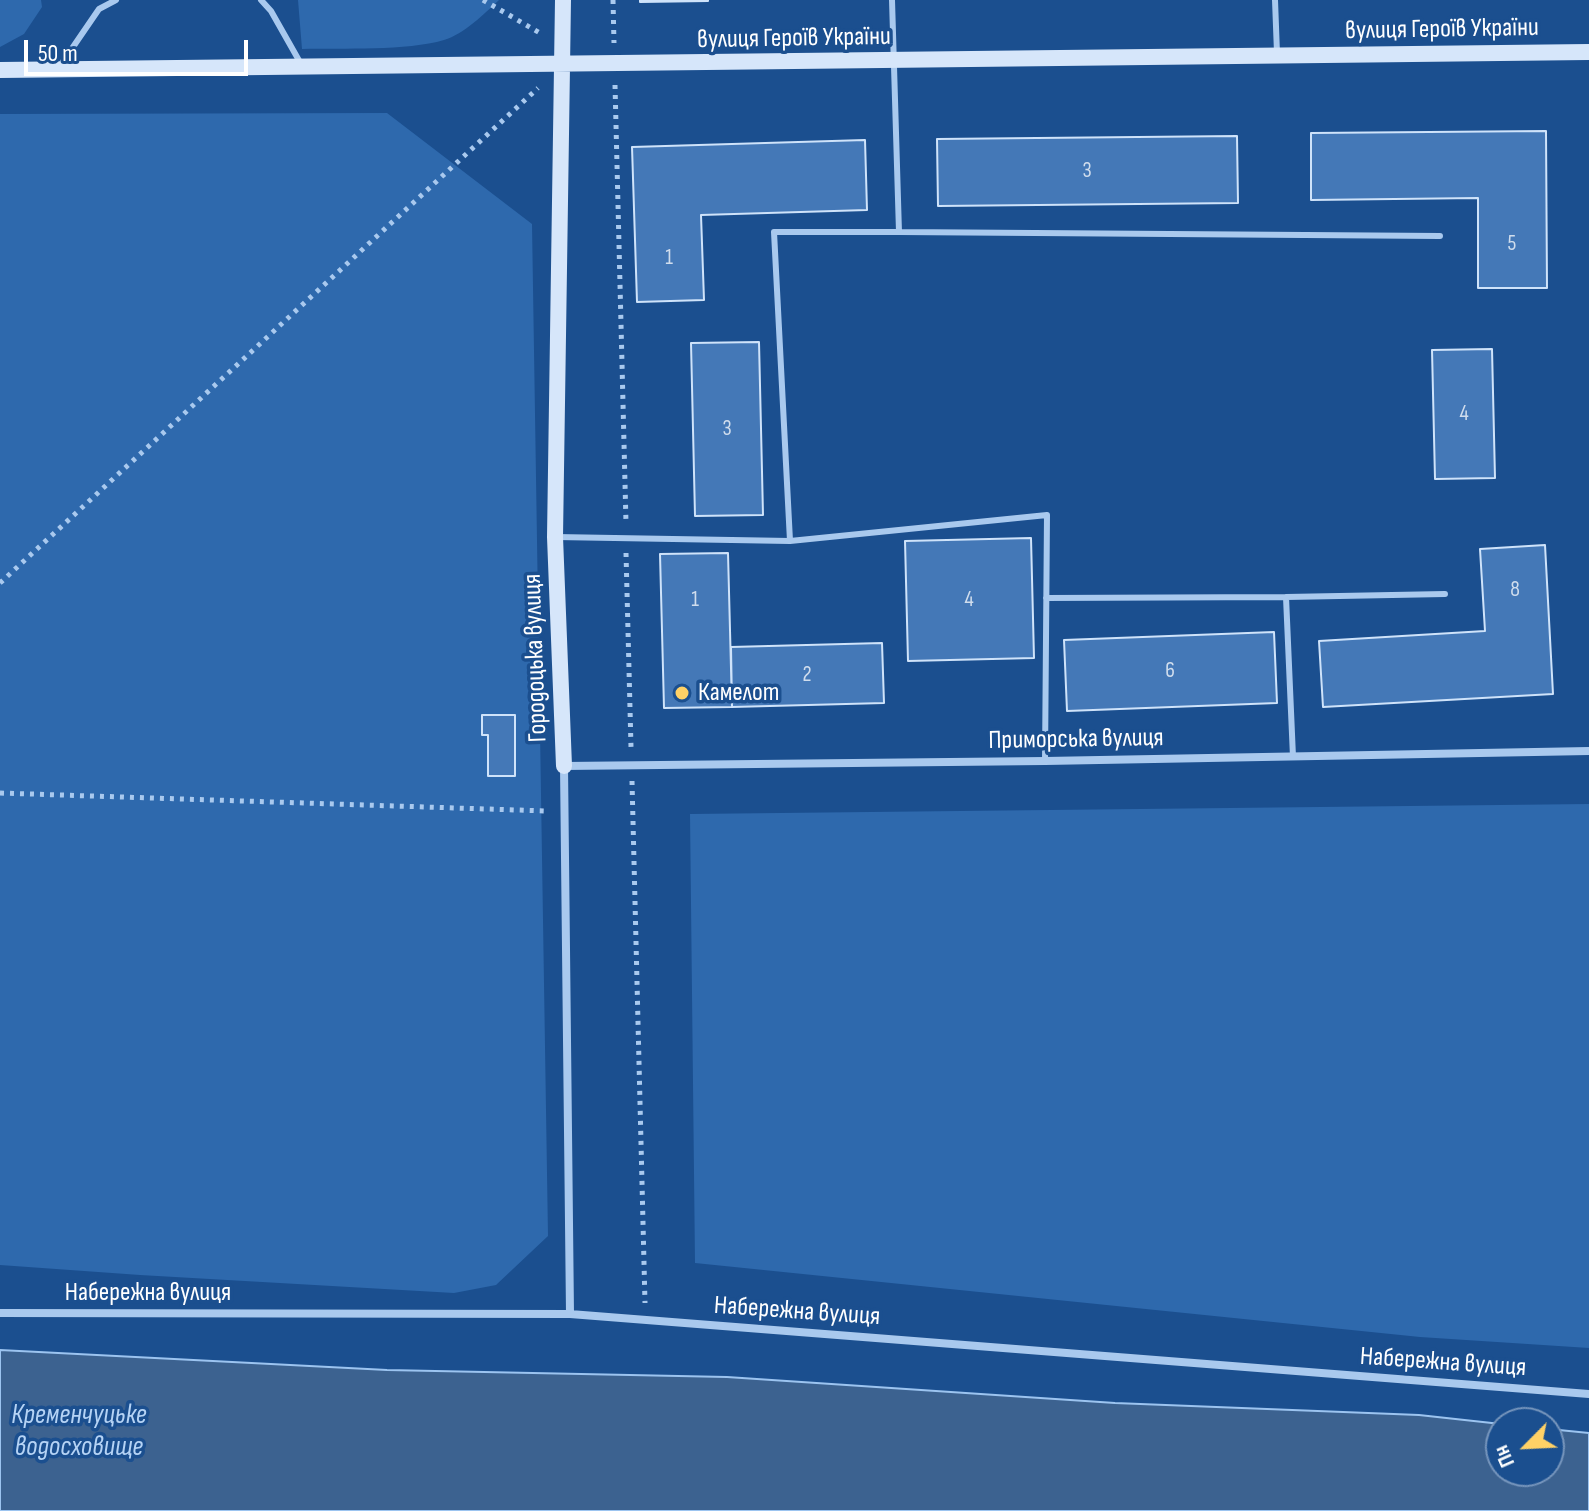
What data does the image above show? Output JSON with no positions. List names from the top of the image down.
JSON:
{
  "streets": {
    "main road": ["вулиця Героїв України", "Городоцька вулиця"],
    "street": ["Приморська вулиця", "Набережна вулиця"]
  },
  "crossings": [
    ["вулиця Героїв України", "Городоцька вулиця"],
    ["Городоцька вулиця", "Приморська вулиця"],
    ["Городоцька вулиця", "Набережна вулиця"]
  ],
  "water": ["Кременчуцьке водосховище"],
  "places": ["Камелот"],
  "house_numbers": [
    "3",
    "5",
    "1",
    "4",
    "3",
    "8",
    "1",
    "4",
    "6",
    "2"
  ],
  "scale_bar": "50 m",
  "north": "bottom left"
}
